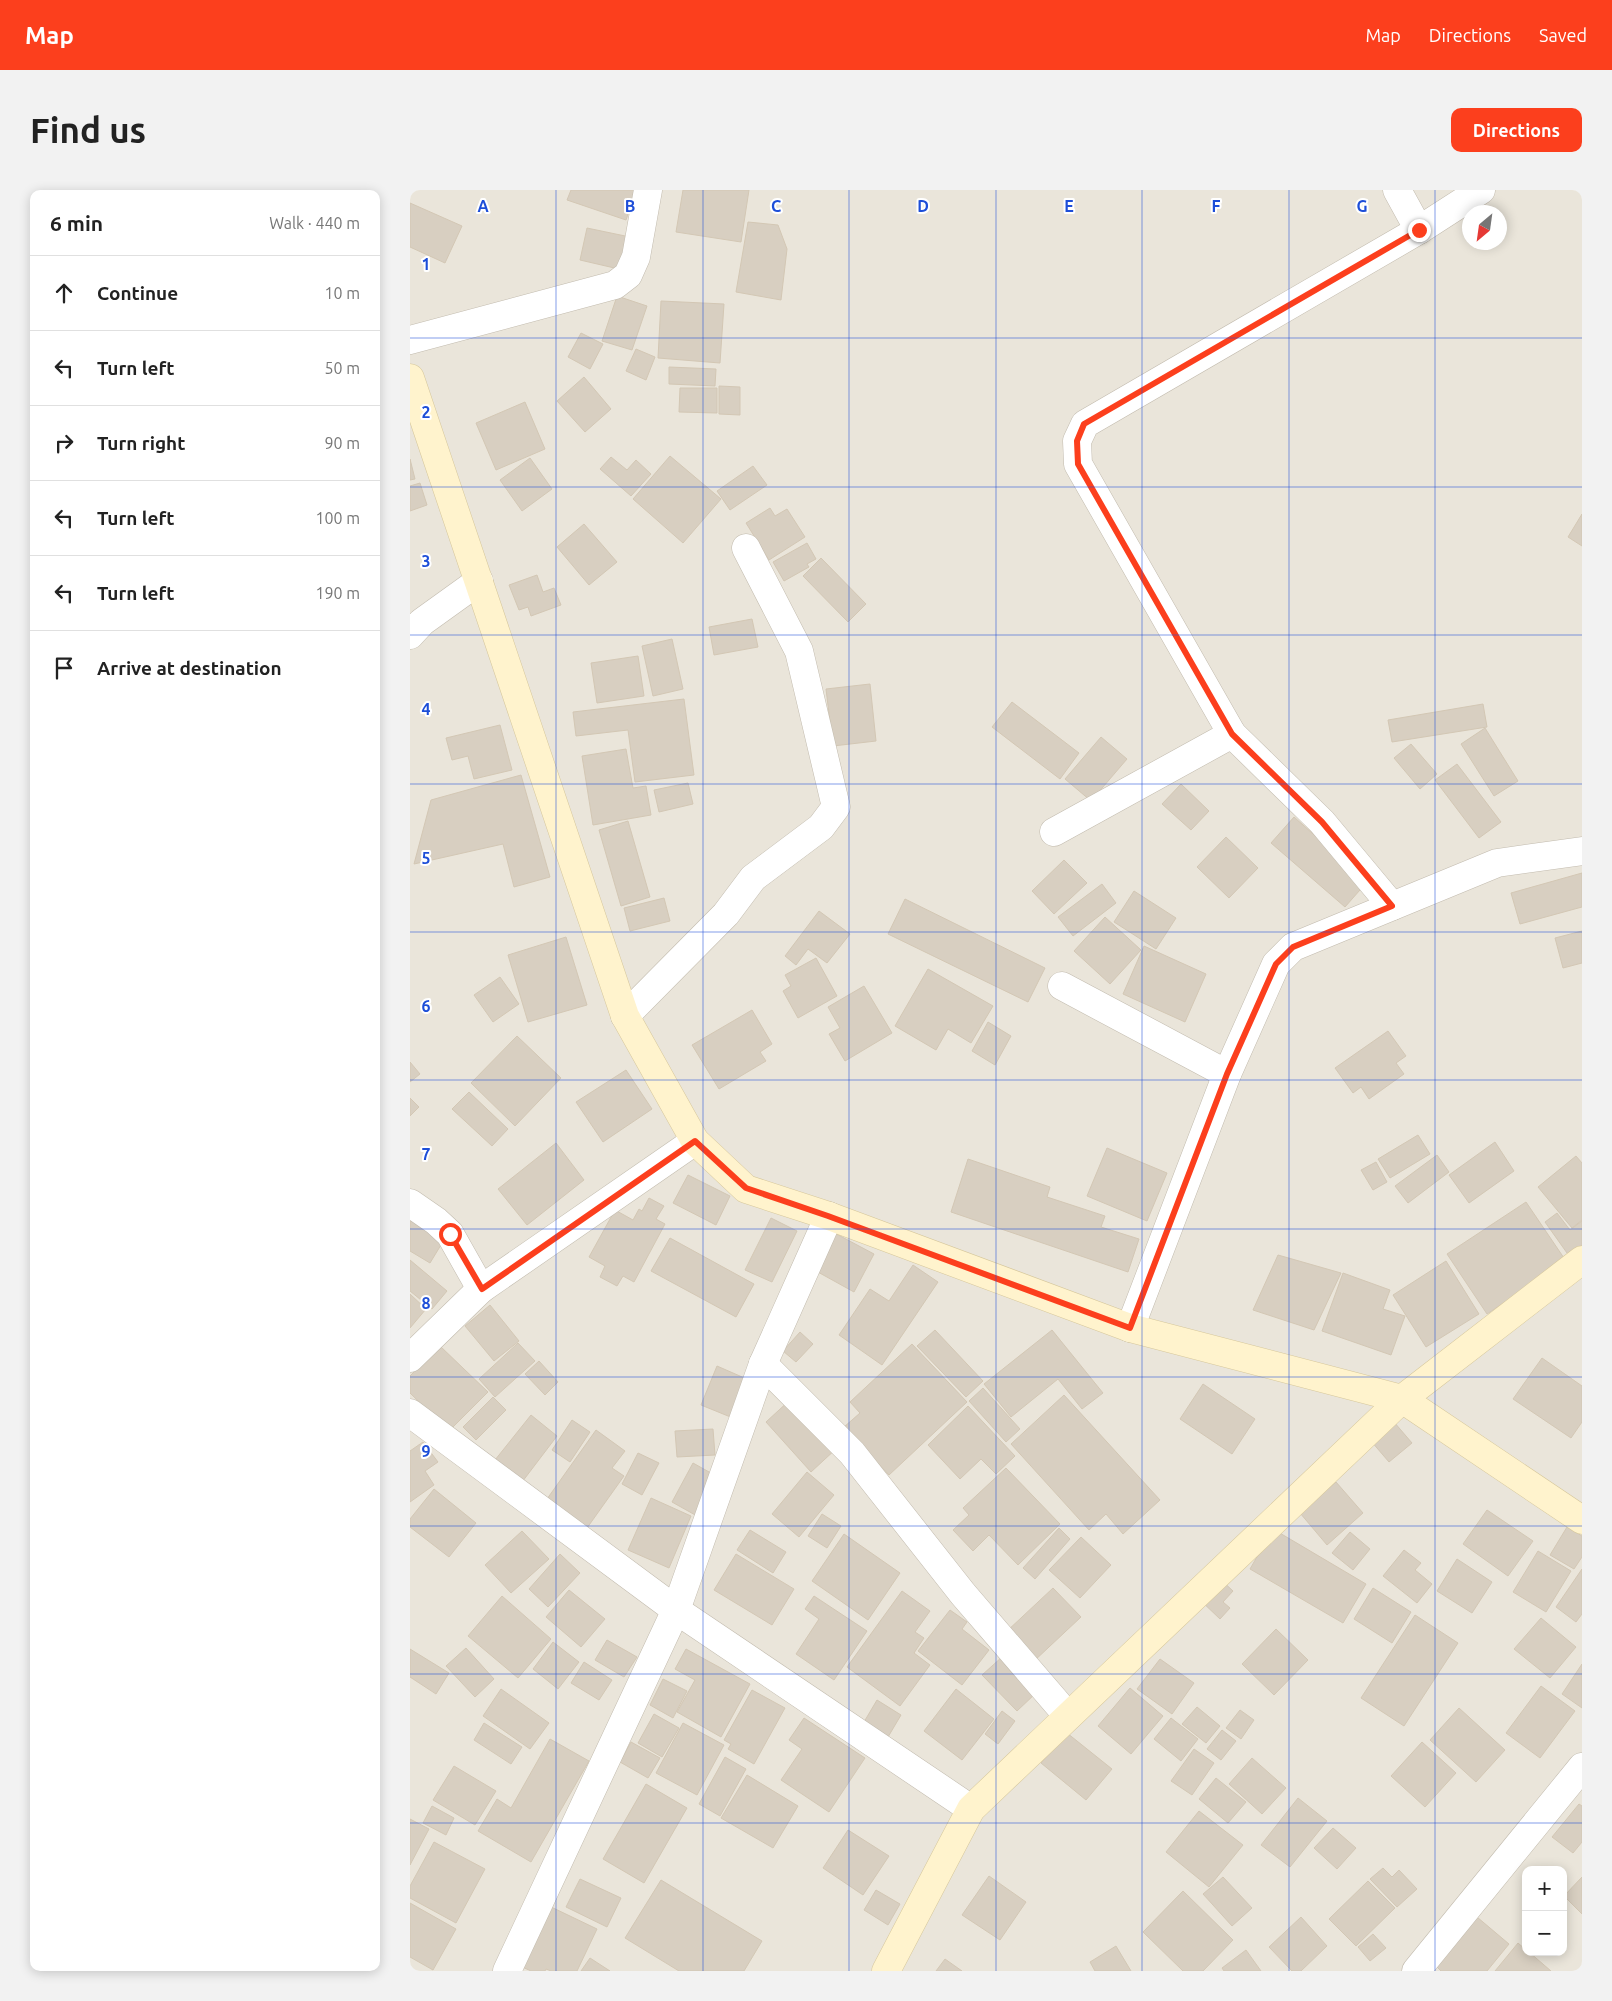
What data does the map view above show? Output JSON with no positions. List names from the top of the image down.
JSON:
{
  "north": "bottom left",
  "page": {
    "header": "Map",
    "nav": ["Map", "Directions", "Saved"],
    "buttons": "Directions",
    "title": "Find us",
    "heading": ["6 min", "Walk · 440 m"],
    "list": [
      ["Continue", "10 m"],
      ["Turn left", "50 m"],
      ["Turn right", "90 m"],
      ["Turn left", "100 m"],
      ["Turn left", "190 m"],
      "Arrive at destination"
    ],
    "map_buttons": ["+", "−"]
  },
  "grid": {
    "columns": [
      "A",
      "B",
      "C",
      "D",
      "E",
      "F",
      "G"
    ],
    "rows": [
      "1",
      "2",
      "3",
      "4",
      "5",
      "6",
      "7",
      "8",
      "9"
    ]
  }
}
